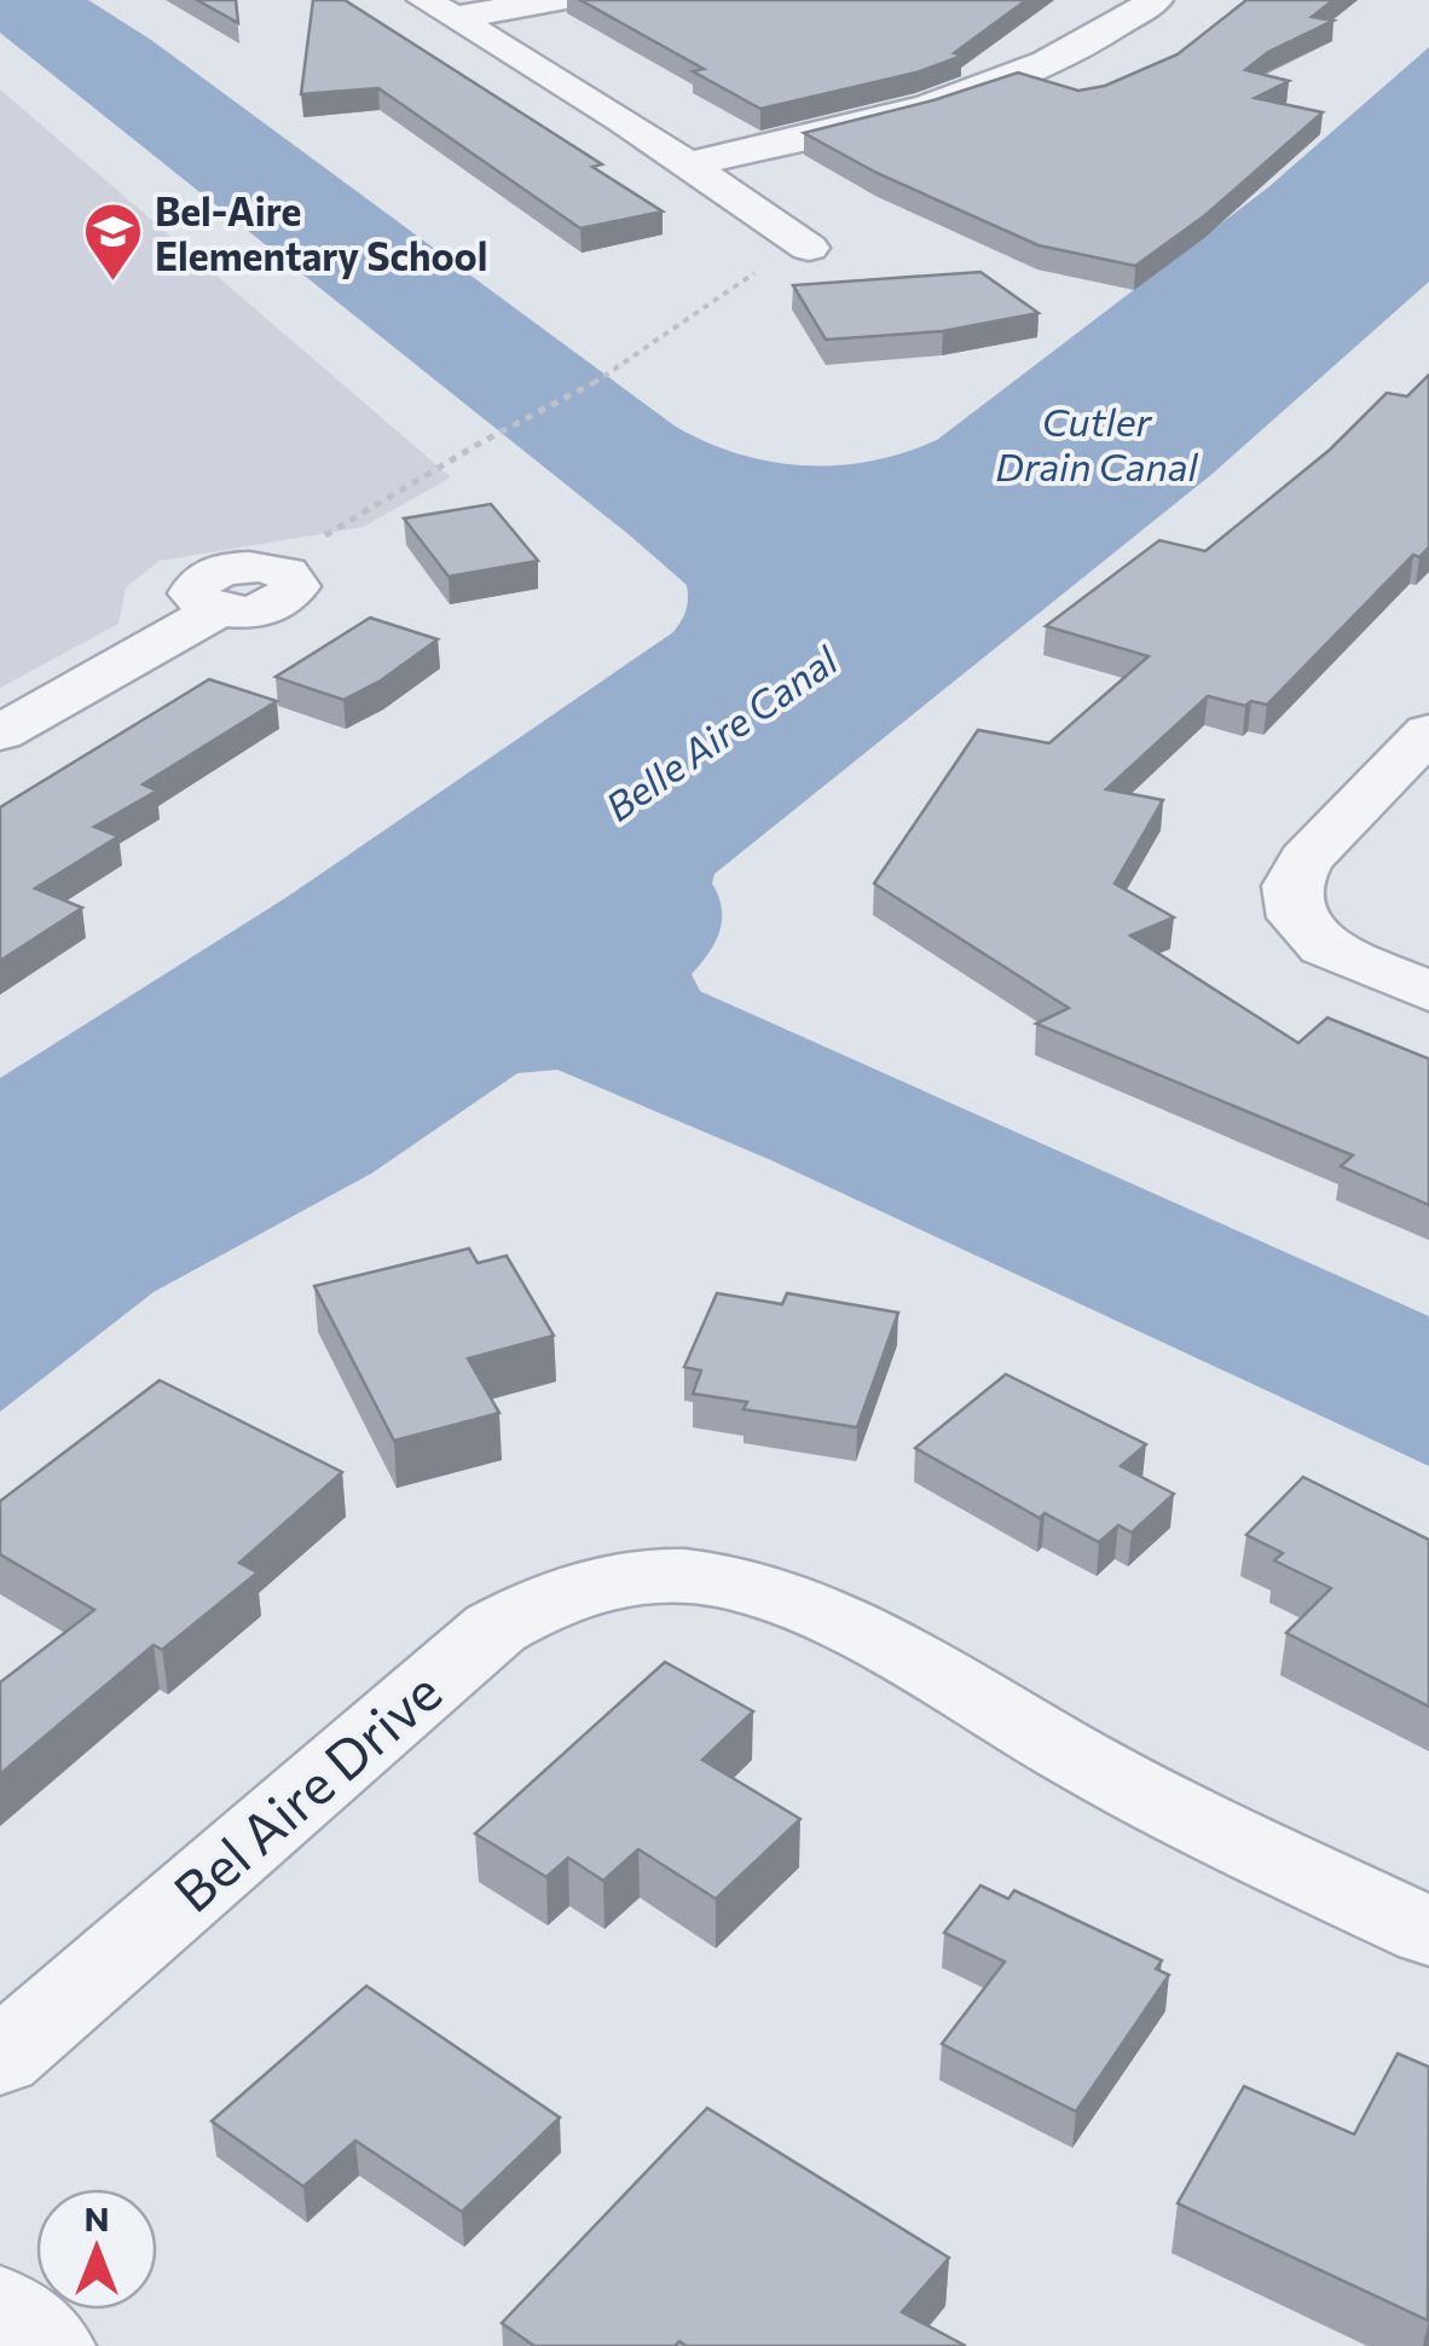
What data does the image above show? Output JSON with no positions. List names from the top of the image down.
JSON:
{
  "streets": {
    "street": ["Bel Aire Drive"]
  },
  "water": ["Cutler Drain Canal", "Belle Aire Canal"],
  "places": {
    "school or university": ["Bel-Aire Elementary School"]
  },
  "north": "top"
}
